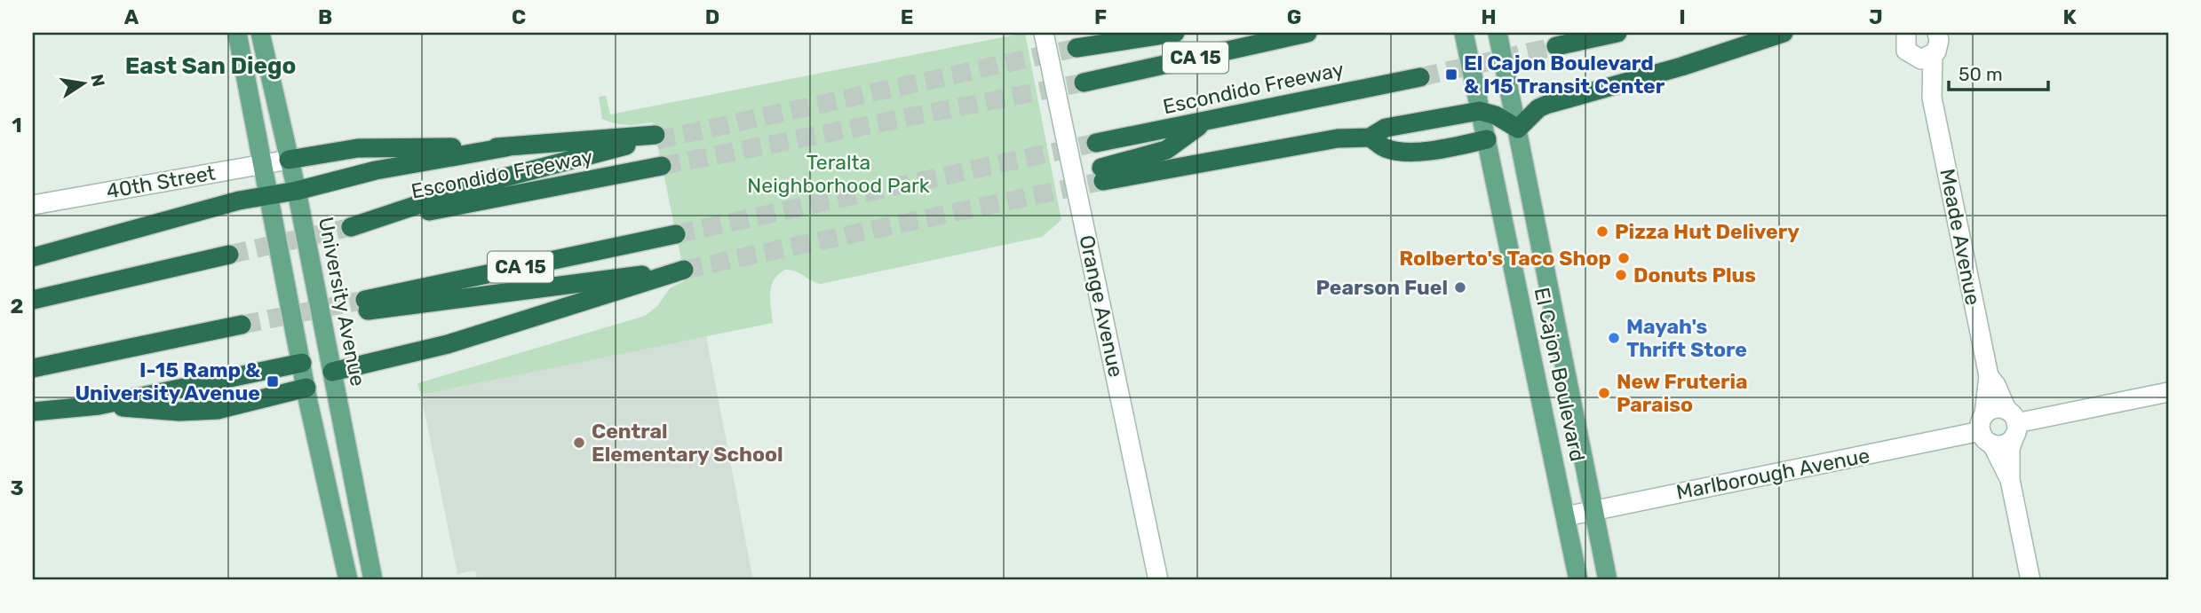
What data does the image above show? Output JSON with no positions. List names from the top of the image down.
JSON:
{
  "streets": {
    "highway": ["CA 15", "Escondido Freeway"],
    "main road": [
      "40th Street",
      "Meade Avenue",
      "University Avenue",
      "Orange Avenue",
      "El Cajon Boulevard",
      "Marlborough Avenue"
    ]
  },
  "crossings": [
    ["CA 15", "University Avenue"],
    ["40th Street", "University Avenue"],
    ["Meade Avenue", "Marlborough Avenue"],
    ["El Cajon Boulevard", "Marlborough Avenue"]
  ],
  "districts": ["East San Diego"],
  "parks": ["Teralta Neighborhood Park"],
  "places": {
    "transit": ["El Cajon Boulevard & I15 Transit Center", "I-15 Ramp & University Avenue"],
    "other": [
      "Pizza Hut Delivery",
      "Rolberto's Taco Shop",
      "Donuts Plus",
      "Pearson Fuel",
      "Mayah's Thrift Store",
      "New Fruteria Paraiso",
      "Central Elementary School"
    ]
  },
  "scale_bar": "50 m",
  "north": "right",
  "grid": {
    "columns": [
      "A",
      "B",
      "C",
      "D",
      "E",
      "F",
      "G",
      "H",
      "I",
      "J",
      "K"
    ],
    "rows": ["1", "2", "3"]
  }
}
